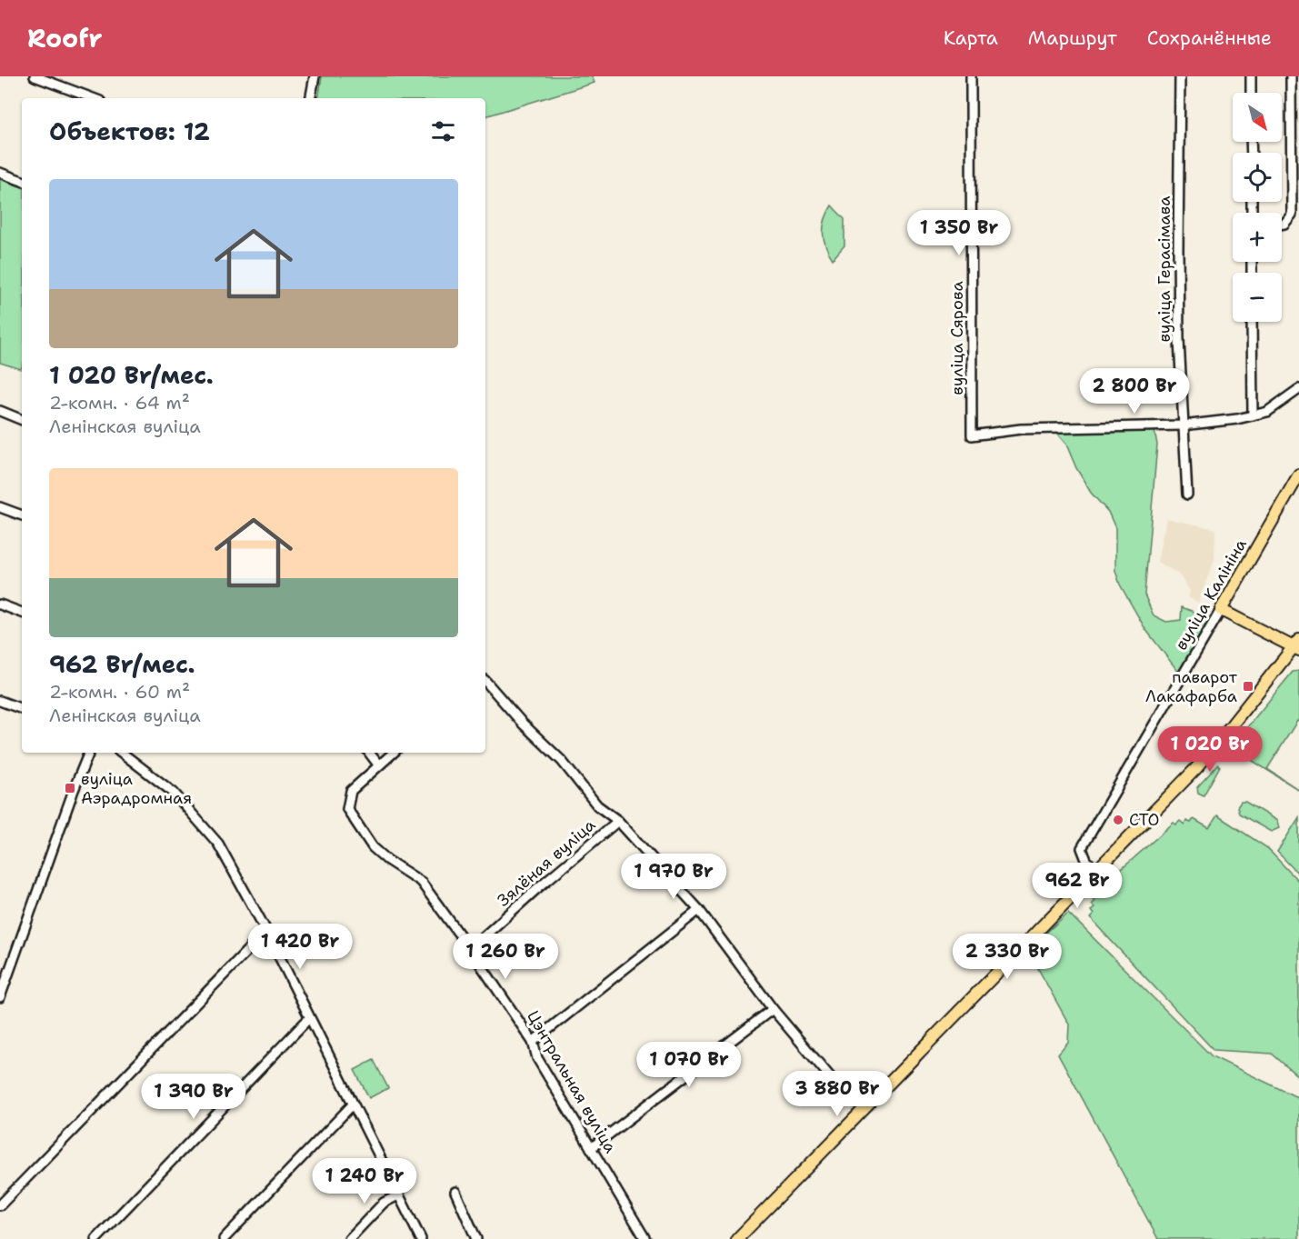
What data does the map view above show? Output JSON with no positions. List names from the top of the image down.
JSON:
{
  "streets": {
    "main road": ["вуліца Калініна"],
    "street": [
      "вуліца Герасімава",
      "вуліца Сярова",
      "Зялёная вуліца",
      "Цэнтральная вуліца"
    ]
  },
  "crossings": [
    ["вуліца Герасімава", "вуліца Сярова"],
    ["Зялёная вуліца", "Цэнтральная вуліца"]
  ],
  "places": {
    "transit": ["паварот Лакафарба", "вуліца Аэрадромная"],
    "other": ["СТО"]
  },
  "north": "bottom right",
  "page": {
    "header": "Roofr",
    "nav": ["Карта", "Маршрут", "Сохранённые"],
    "map_buttons": ["+", "−"],
    "heading": "Объектов: 12",
    "list": [
      {
        "name": "1 020 Br/мес.",
        "note": "2-комн. · 64 m² · Ленінская вуліца"
      },
      {
        "name": "962 Br/мес.",
        "note": "2-комн. · 60 m² · Ленінская вуліца"
      }
    ],
    "price": [
      "1 350 Br",
      "2 800 Br",
      "1 020 Br",
      "1 970 Br",
      "962 Br",
      "1 420 Br",
      "1 260 Br",
      "2 330 Br",
      "1 070 Br",
      "3 880 Br",
      "1 390 Br",
      "1 240 Br"
    ]
  }
}
